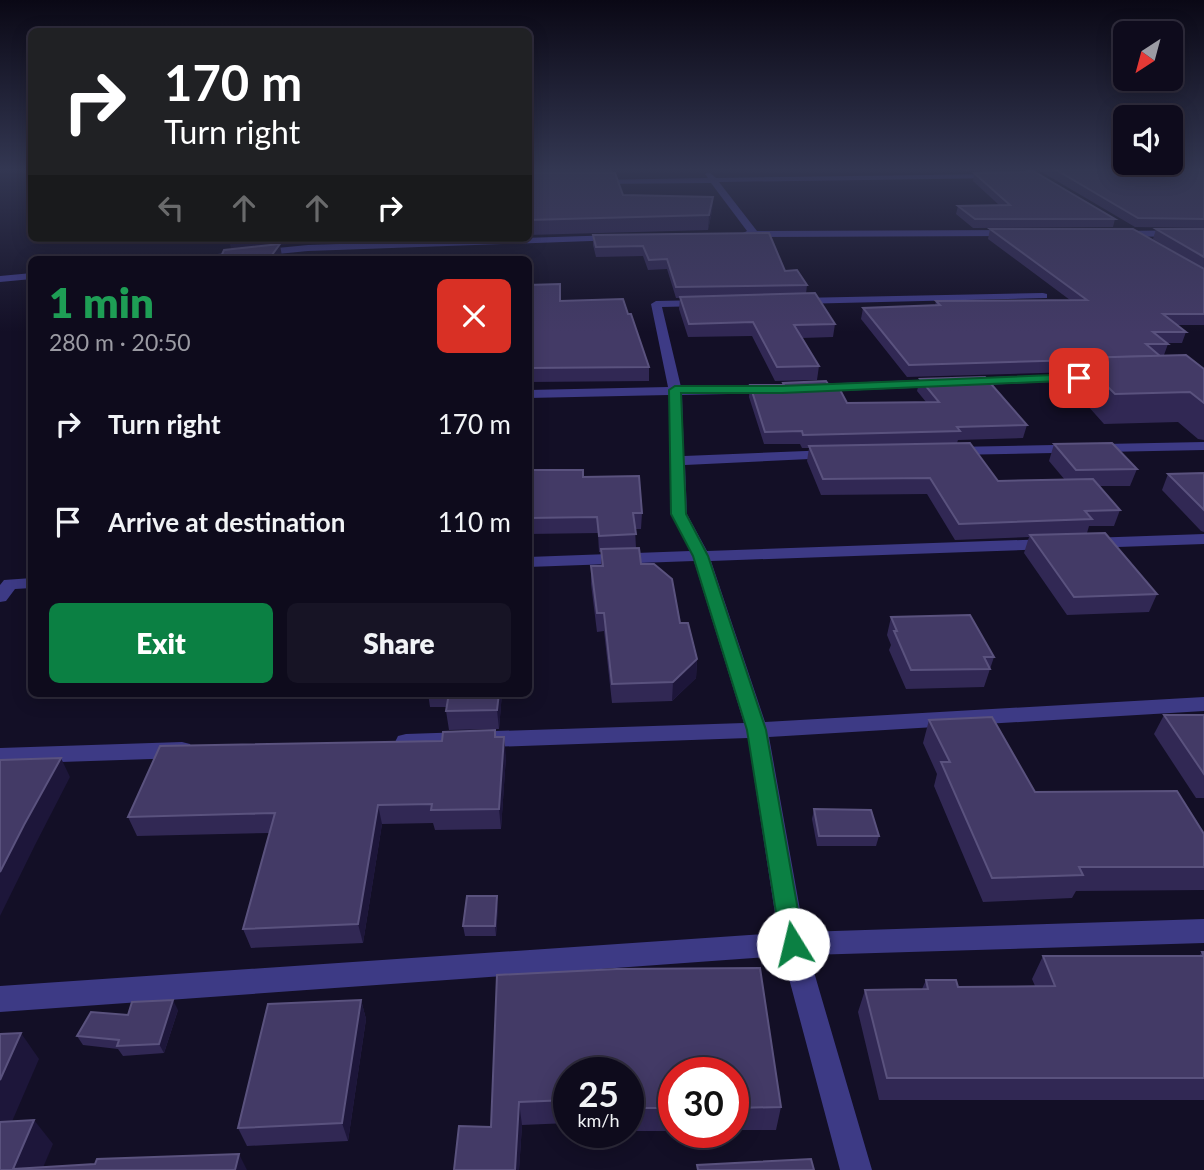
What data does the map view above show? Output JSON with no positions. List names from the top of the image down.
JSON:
{
  "north": "bottom left",
  "page": {
    "turn": ["170 m", "Turn right"],
    "heading": ["1 min", "280 m · 20:50"],
    "list": [
      {
        "name": "Turn right",
        "value": "170 m"
      },
      {
        "name": "Arrive at destination",
        "value": "110 m"
      }
    ],
    "buttons": ["Exit", "Share"],
    "speed": "25 km/h",
    "limit": "30"
  }
}
